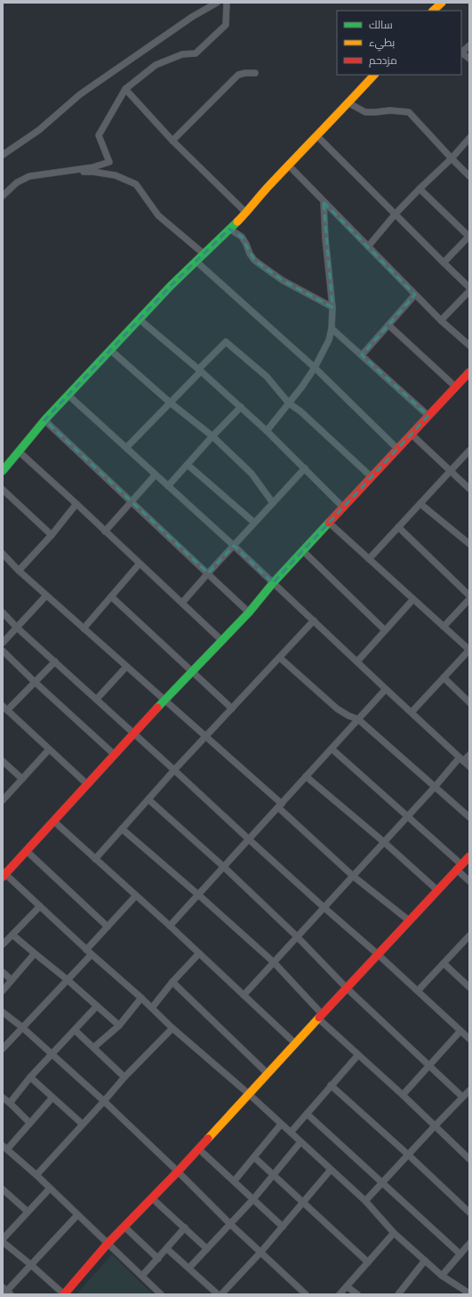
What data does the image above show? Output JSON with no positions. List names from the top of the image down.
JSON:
{
  "legend": ["سالك", "بطيء", "مزدحم"]
}
